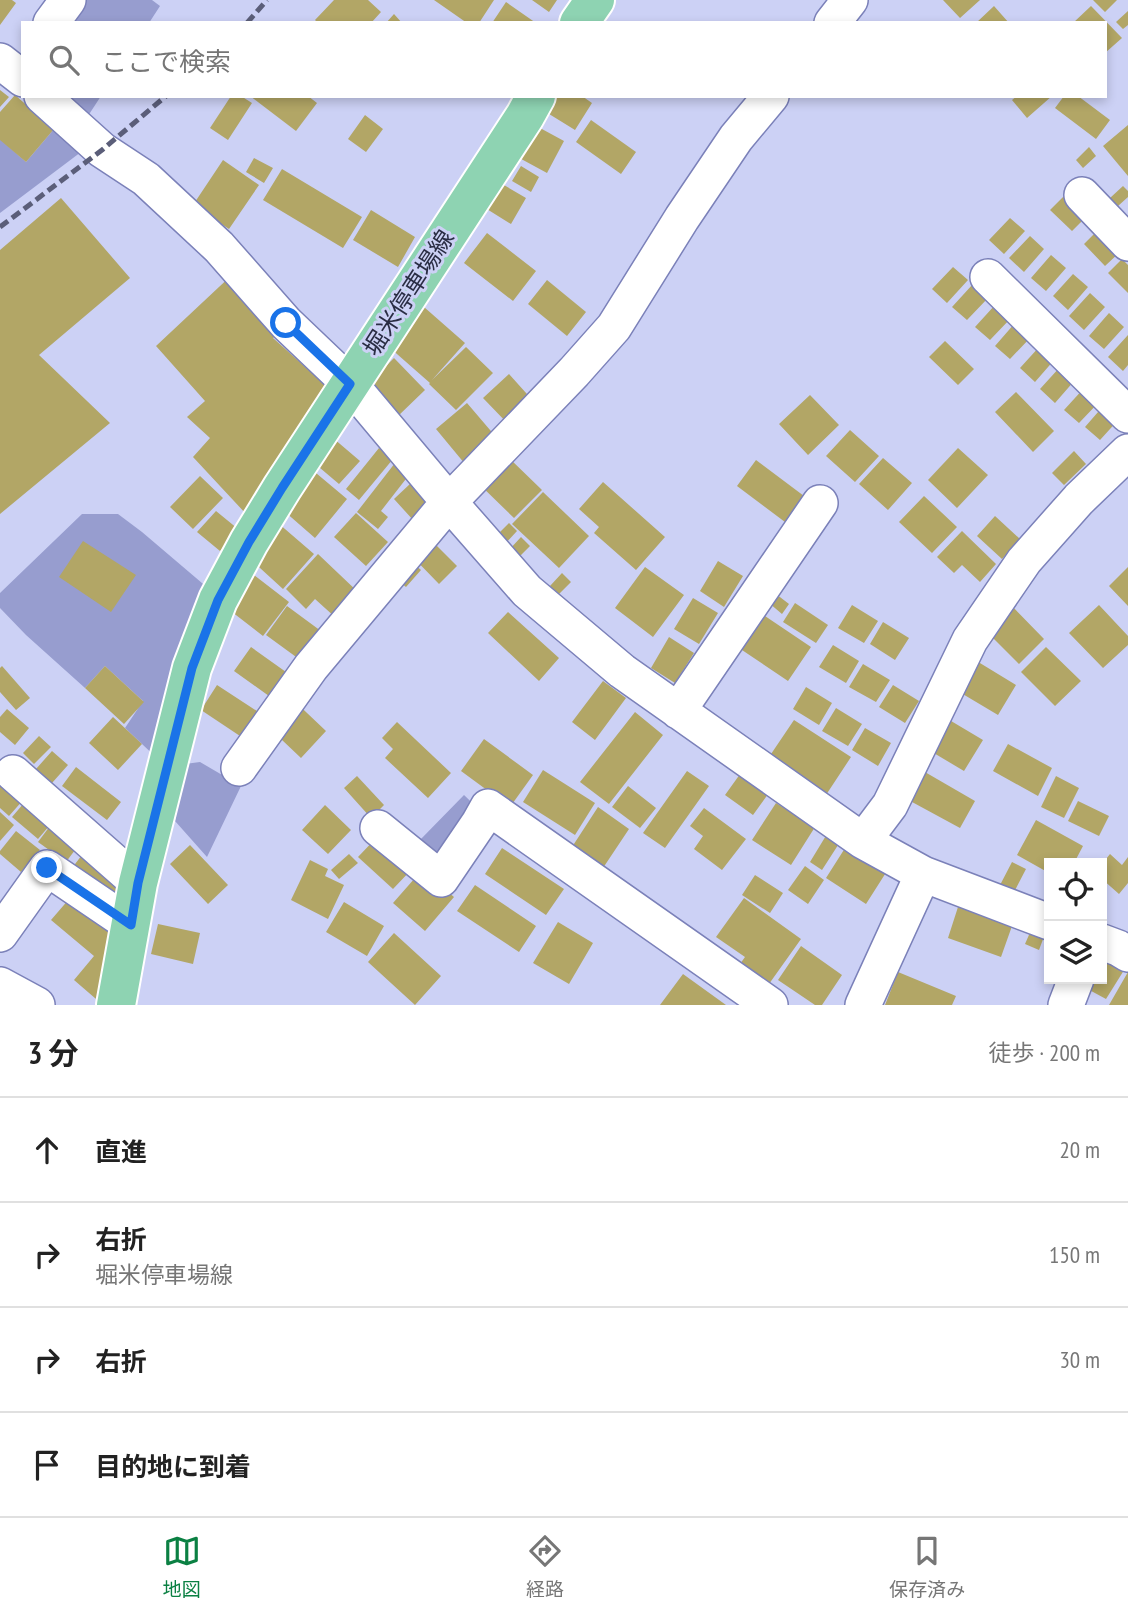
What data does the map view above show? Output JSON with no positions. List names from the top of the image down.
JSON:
{
  "streets": {
    "main road": ["堀米停車場線"]
  },
  "page": {
    "search": "ここで検索",
    "heading": ["3 分", "徒歩 · 200 m"],
    "list": [
      ["直進", "20 m"],
      ["右折", "堀米停車場線", "150 m"],
      ["右折", "30 m"],
      "目的地に到着"
    ],
    "nav": ["地図", "経路", "保存済み"]
  }
}
